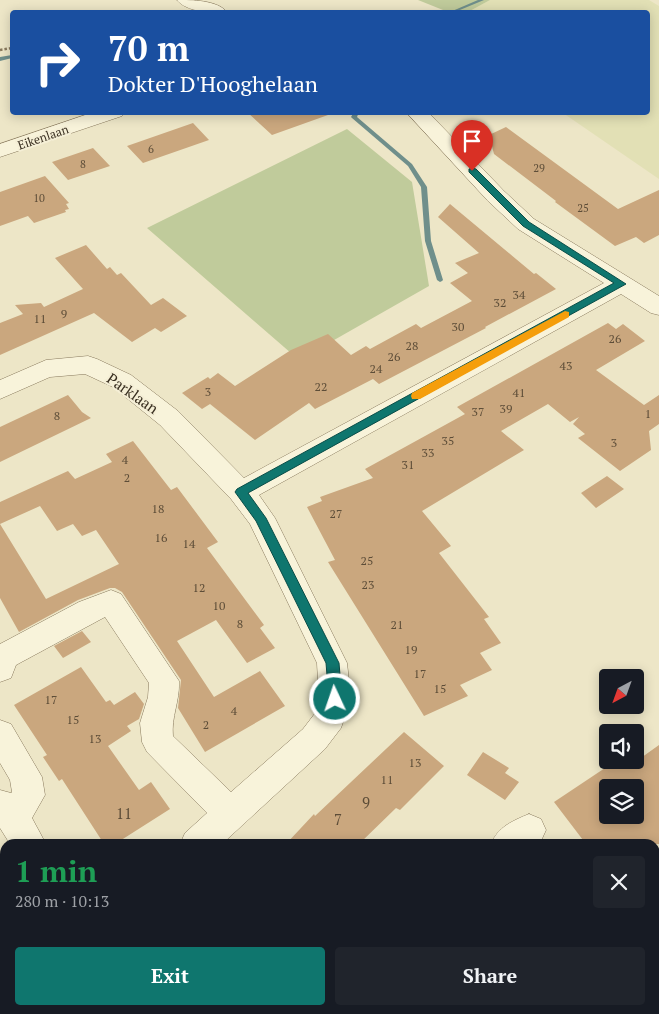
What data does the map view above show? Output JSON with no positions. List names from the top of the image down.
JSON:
{
  "streets": {
    "street": ["Eikenlaan", "Parklaan"]
  },
  "house_numbers": [
    "6",
    "8",
    "29",
    "10",
    "25",
    "34",
    "32",
    "9",
    "11",
    "30",
    "26",
    "28",
    "26",
    "43",
    "24",
    "22",
    "3",
    "41",
    "39",
    "37",
    "1",
    "8",
    "35",
    "3",
    "33",
    "4",
    "31",
    "2",
    "18",
    "27",
    "16",
    "14",
    "25",
    "23",
    "12",
    "10",
    "8",
    "21",
    "19",
    "17",
    "15",
    "17",
    "4",
    "15",
    "2",
    "13",
    "13",
    "11",
    "9",
    "11",
    "7"
  ],
  "north": "bottom left",
  "page": {
    "turn": ["70 m", "Dokter D'Hooghelaan"],
    "heading": ["1 min", "280 m · 10:13"],
    "buttons": ["Exit", "Share"]
  }
}
